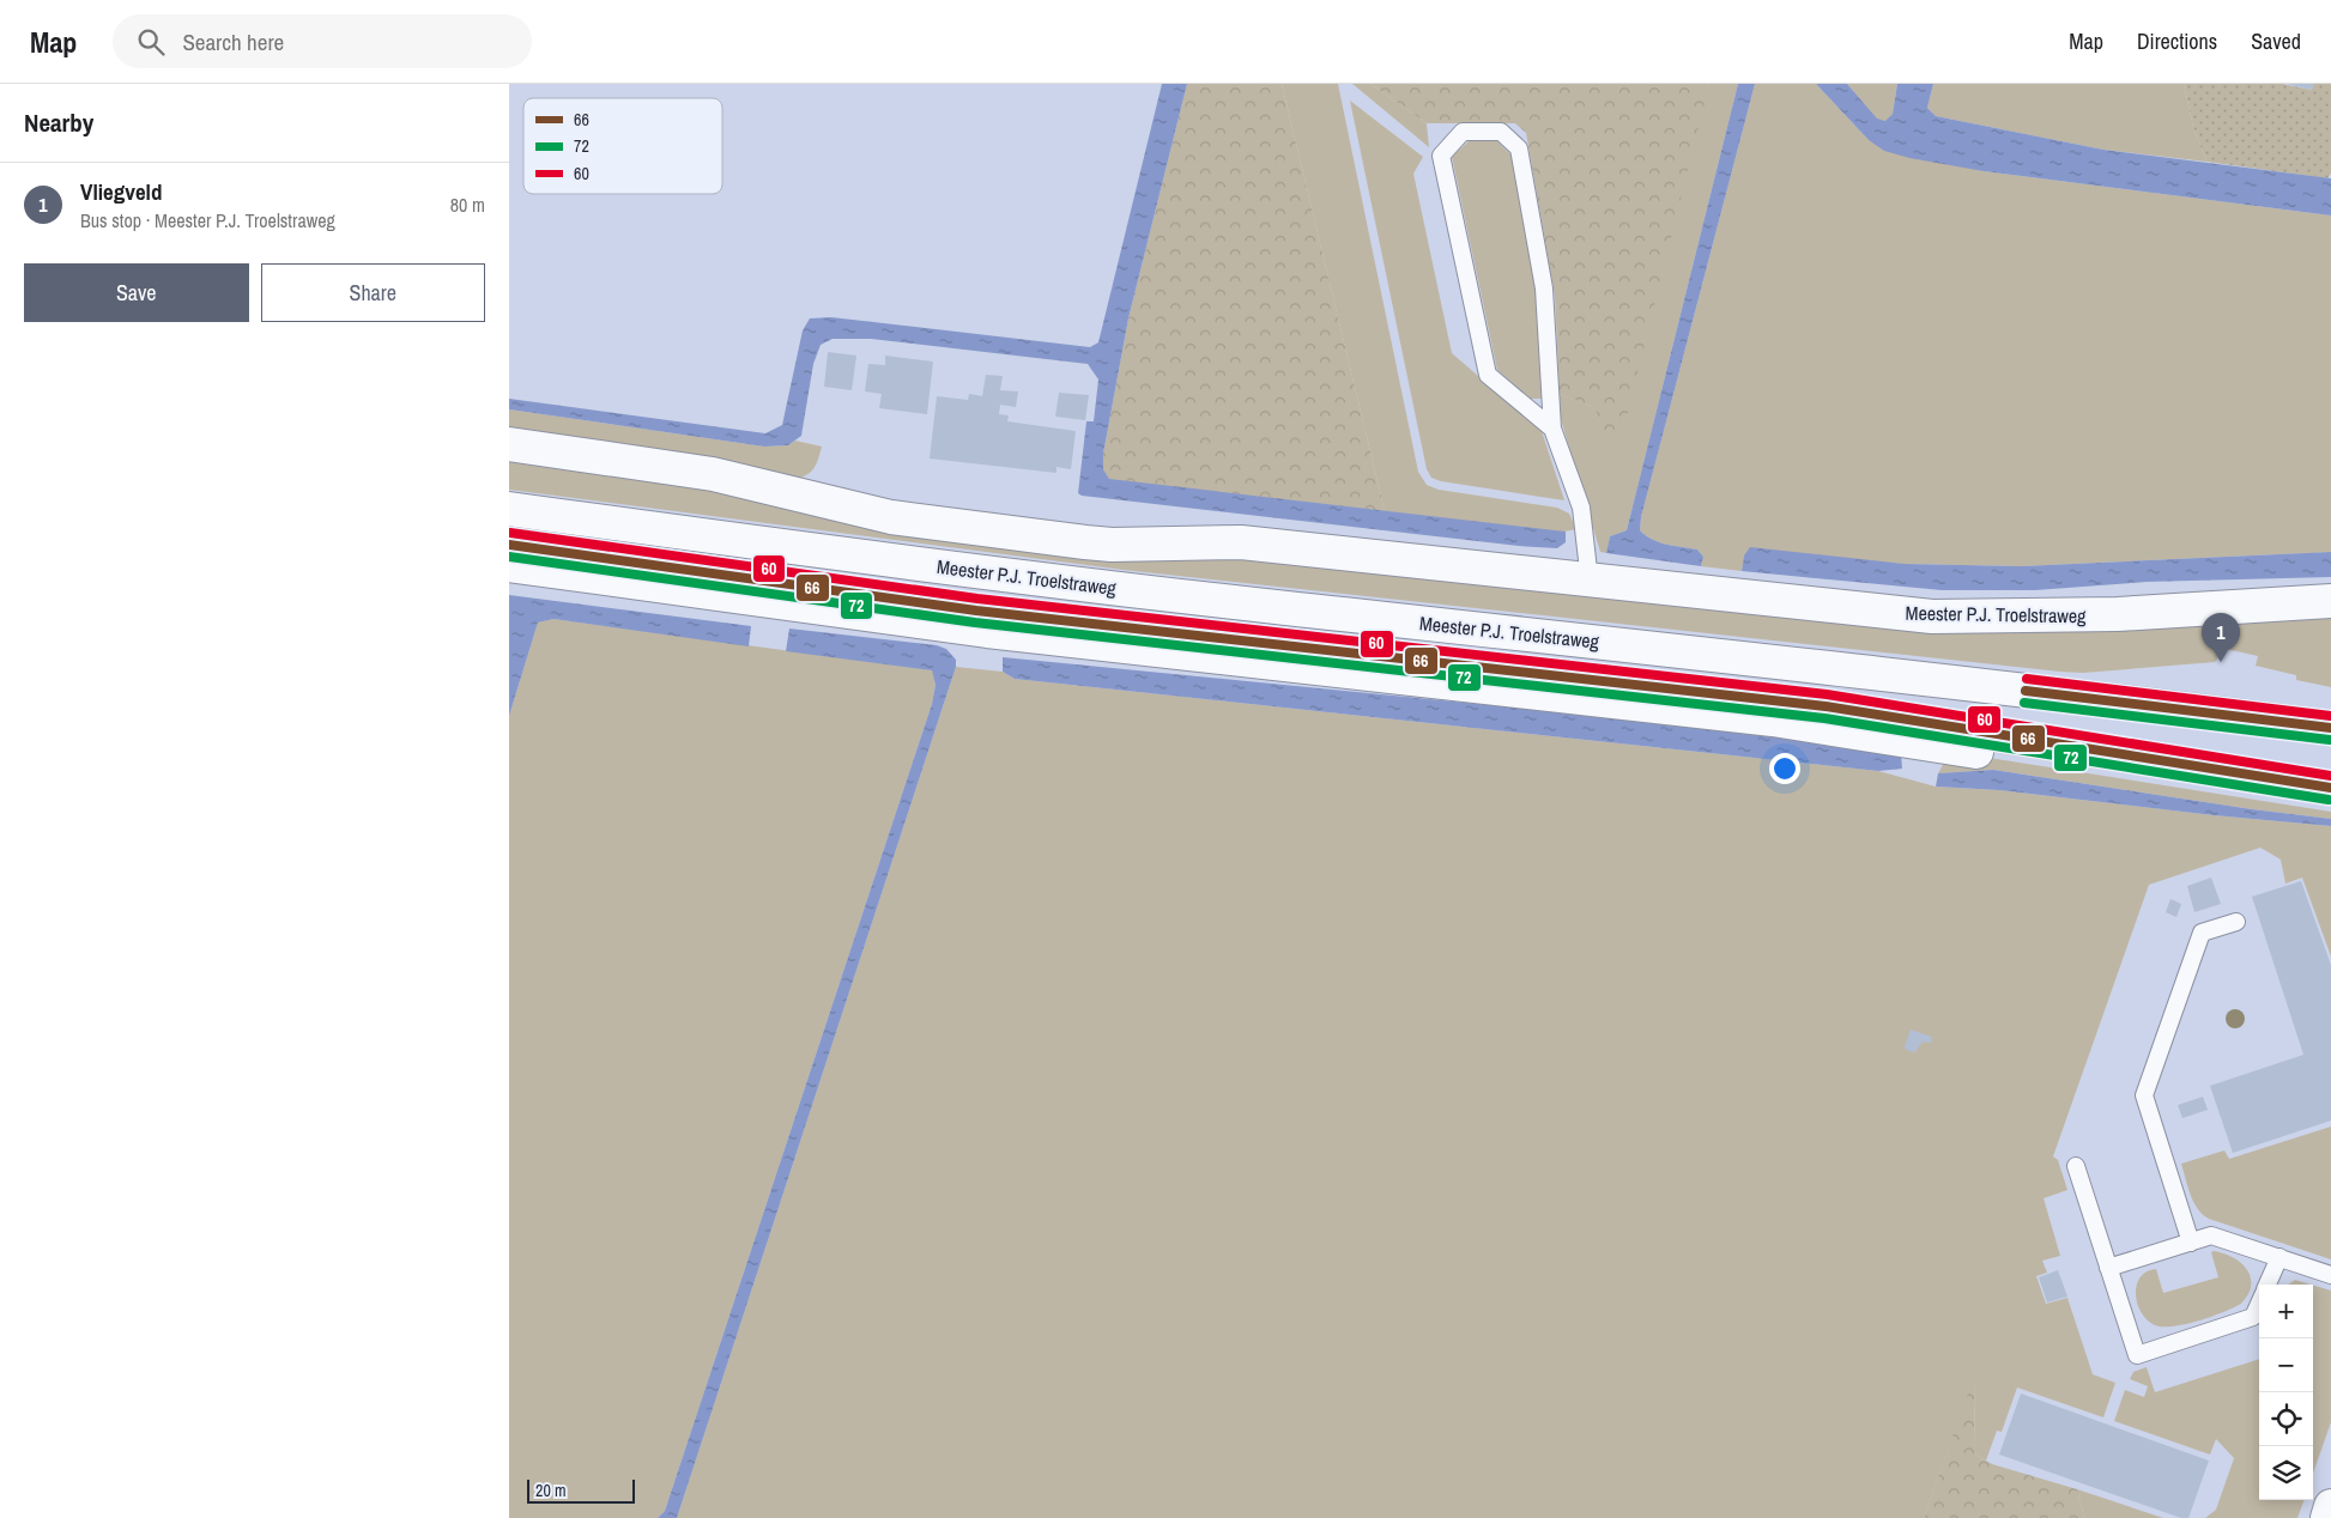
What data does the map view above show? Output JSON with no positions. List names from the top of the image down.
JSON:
{
  "streets": {
    "street": ["Meester P.J. Troelstraweg"]
  },
  "lines": ["transit line 60", "transit line 66", "transit line 72"],
  "legend": ["66", "72", "60"],
  "scale_bar": "20 m",
  "page": {
    "header": "Map",
    "search": "Search here",
    "nav": ["Map", "Directions", "Saved"],
    "heading": "Nearby",
    "list": [
      {
        "mark": "1",
        "name": "Vliegveld",
        "note": "Bus stop · Meester P.J. Troelstraweg",
        "value": "80 m"
      }
    ],
    "buttons": ["Save", "Share"],
    "pins": "1",
    "map_buttons": ["+", "−"],
    "scale": "20 m"
  }
}
